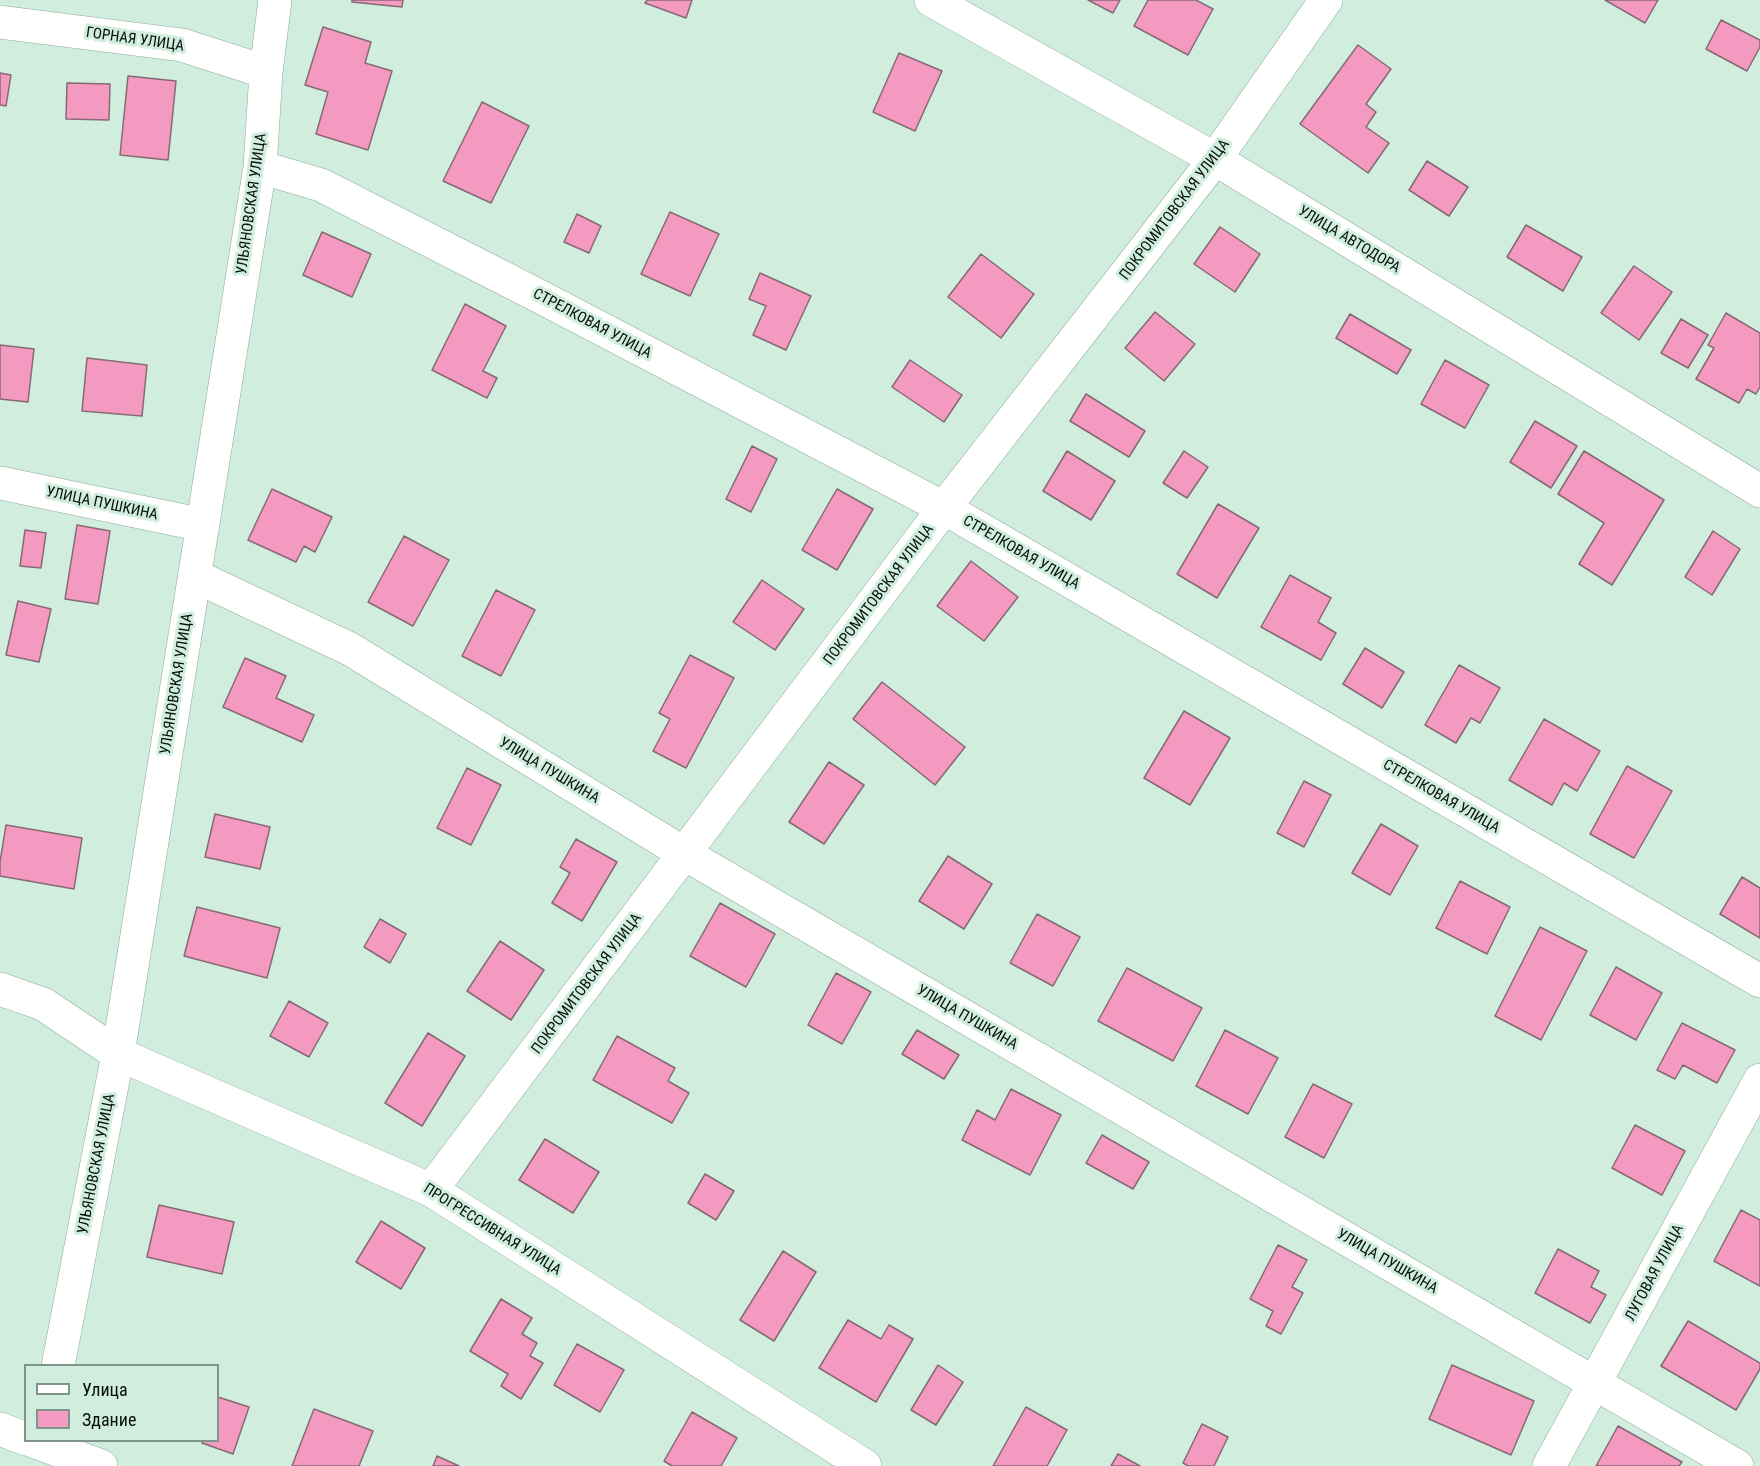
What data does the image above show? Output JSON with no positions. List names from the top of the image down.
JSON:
{
  "streets": {
    "street": [
      "ГОРНАЯ УЛИЦА",
      "УЛЬЯНОВСКАЯ УЛИЦА",
      "ПОКРОМИТОВСКАЯ УЛИЦА",
      "УЛИЦА АВТОДОРА",
      "СТРЕЛКОВАЯ УЛИЦА",
      "УЛИЦА ПУШКИНА",
      "ПРОГРЕССИВНАЯ УЛИЦА",
      "ЛУГОВАЯ УЛИЦА"
    ]
  },
  "crossings": [
    ["ГОРНАЯ УЛИЦА", "УЛЬЯНОВСКАЯ УЛИЦА"],
    ["УЛЬЯНОВСКАЯ УЛИЦА", "СТРЕЛКОВАЯ УЛИЦА"],
    ["УЛЬЯНОВСКАЯ УЛИЦА", "УЛИЦА ПУШКИНА"],
    ["УЛЬЯНОВСКАЯ УЛИЦА", "ПРОГРЕССИВНАЯ УЛИЦА"],
    ["ПОКРОМИТОВСКАЯ УЛИЦА", "УЛИЦА АВТОДОРА"],
    ["ПОКРОМИТОВСКАЯ УЛИЦА", "СТРЕЛКОВАЯ УЛИЦА"],
    ["ПОКРОМИТОВСКАЯ УЛИЦА", "УЛИЦА ПУШКИНА"],
    ["ПОКРОМИТОВСКАЯ УЛИЦА", "ПРОГРЕССИВНАЯ УЛИЦА"],
    ["УЛИЦА ПУШКИНА", "ЛУГОВАЯ УЛИЦА"]
  ],
  "legend": ["Улица", "Здание"]
}
